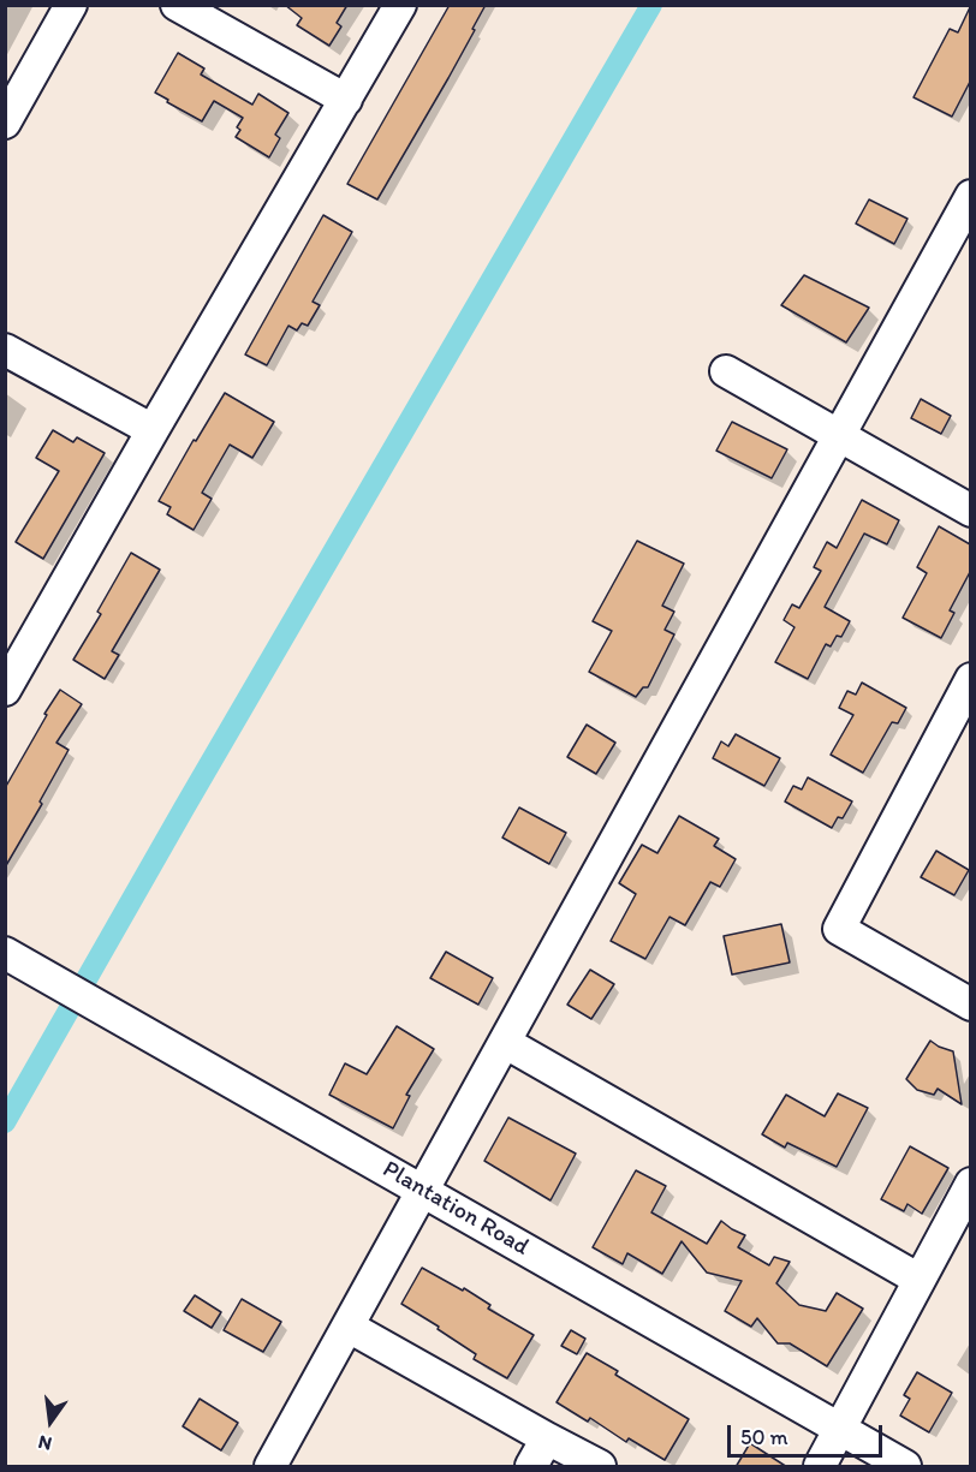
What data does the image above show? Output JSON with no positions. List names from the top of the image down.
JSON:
{
  "streets": {
    "street": ["Plantation Road"]
  },
  "scale_bar": "50 m",
  "north": "bottom"
}
